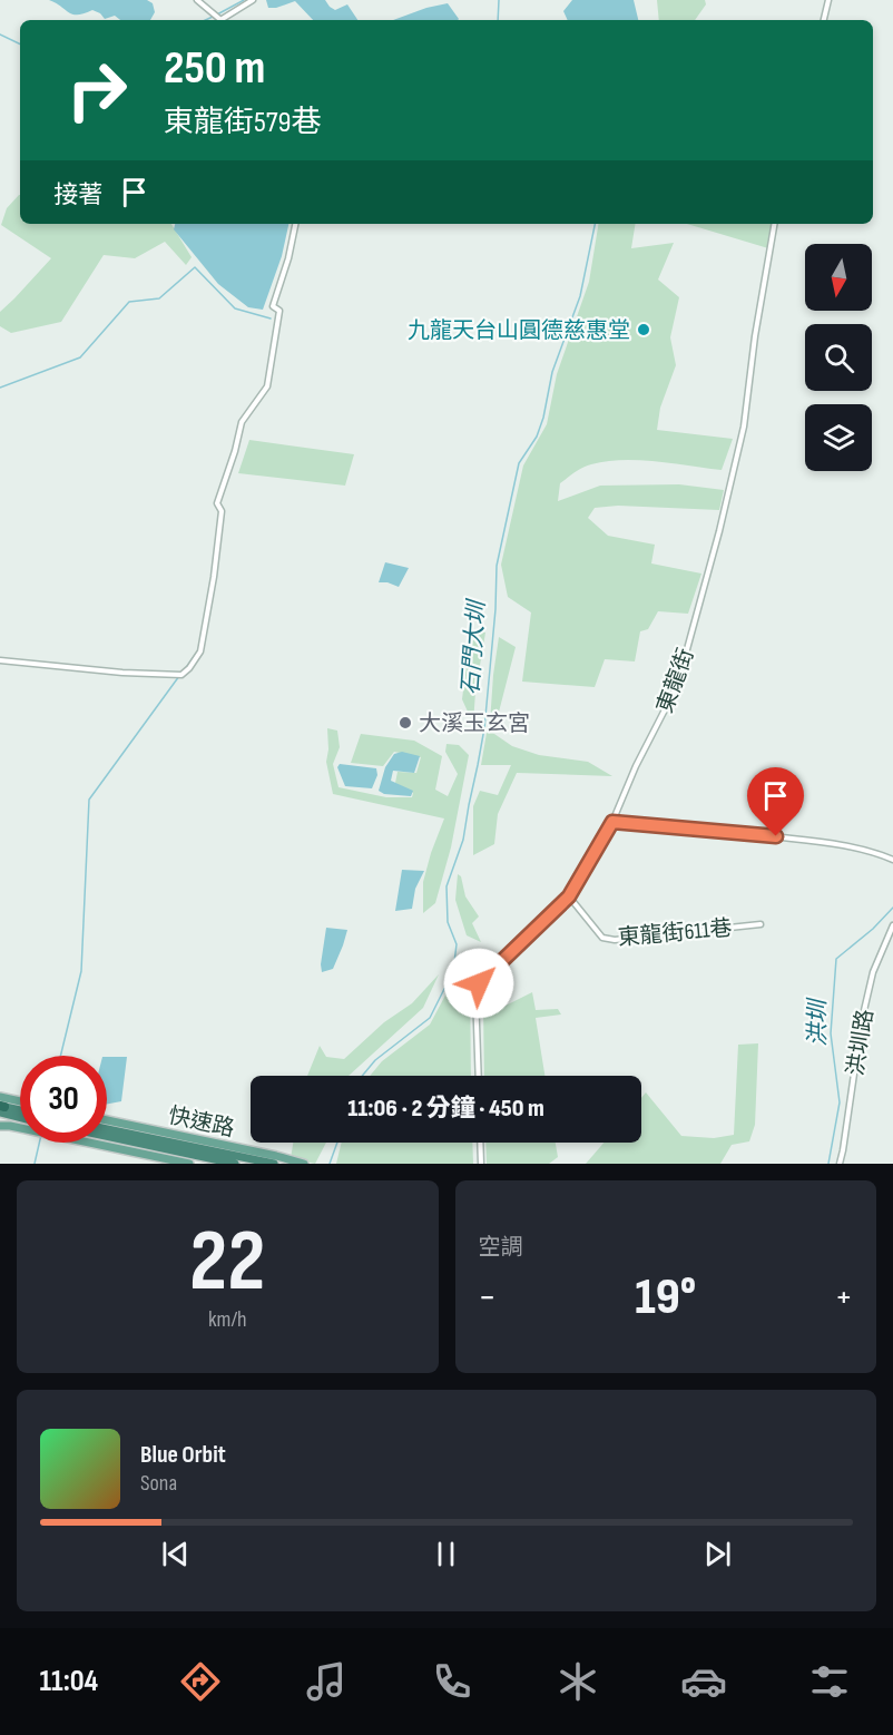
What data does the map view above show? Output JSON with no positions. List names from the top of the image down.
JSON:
{
  "streets": {
    "main road": ["快速路"],
    "street": ["東龍街", "東龍街611巷", "洪圳路"]
  },
  "crossings": [
    ["東龍街", "東龍街611巷"]
  ],
  "water": ["石門大圳", "洪圳"],
  "places": ["九龍天台山圓德慈惠堂", "大溪玉玄宮"],
  "north": "bottom",
  "page": {
    "turn": ["250 m", "東龍街579巷"],
    "then": "接著",
    "limit": "30",
    "trip": "11:06 · 2 分鐘 · 450 m",
    "tile": [
      ["22", "km/h"],
      "空調"
    ],
    "heat": ["−", "19°", "+"],
    "song": ["Blue Orbit", "Sona"],
    "tabs": "11:04"
  }
}
